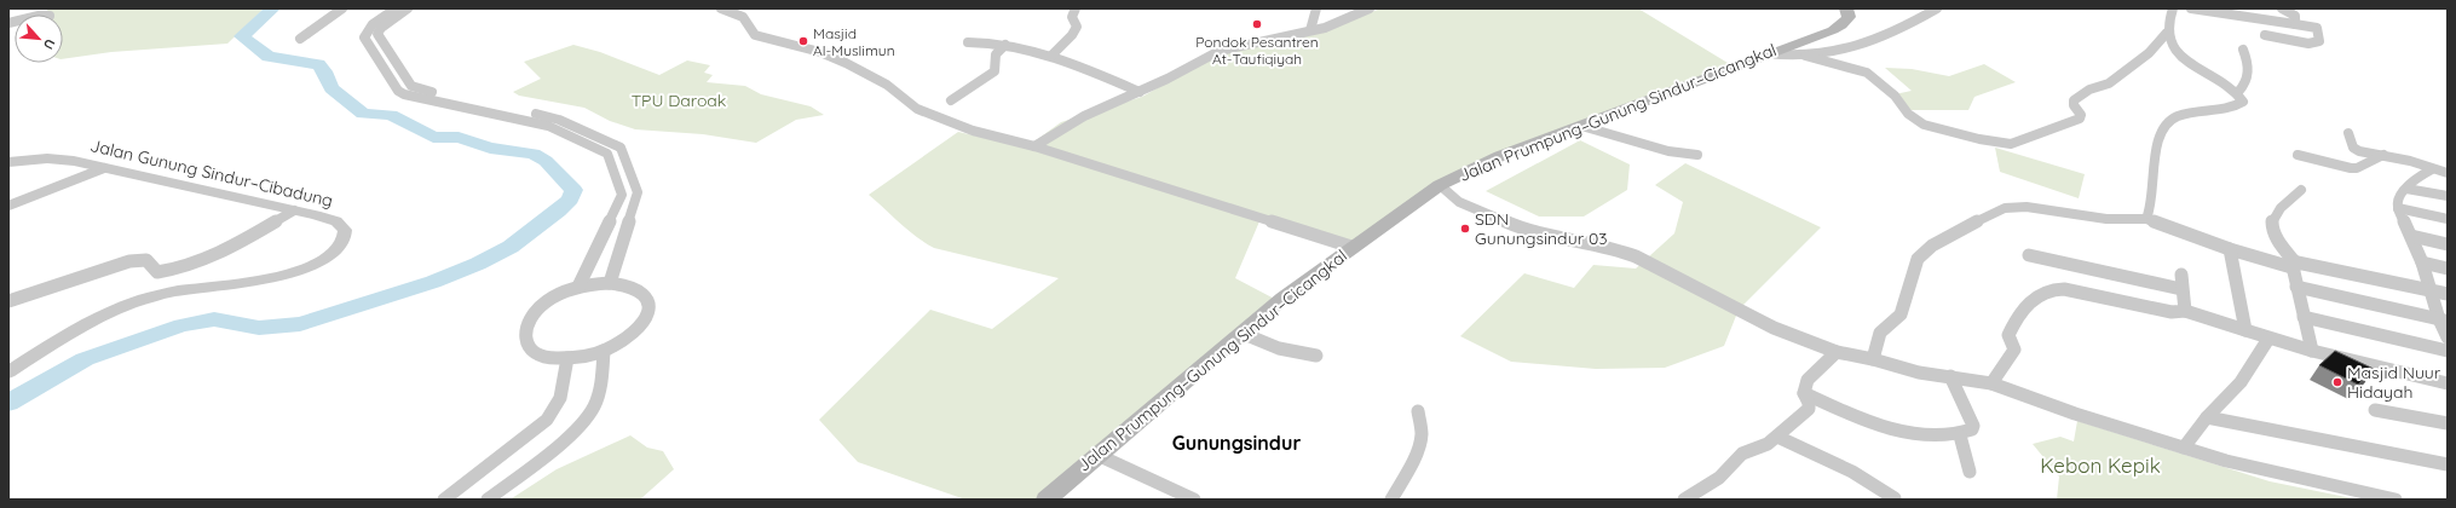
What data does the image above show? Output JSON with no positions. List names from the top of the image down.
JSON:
{
  "streets": {
    "main road": ["Jalan Prumpung–Gunung Sindur–Cicangkal"],
    "street": ["Jalan Gunung Sindur–Cibadung"]
  },
  "districts": ["Gunungsindur"],
  "parks": ["TPU Daroak", "Kebon Kepik"],
  "places": [
    "Pondok Pesantren At-Taufiqiyah",
    "Masjid Al-Muslimun",
    "SDN Gunungsindur 03",
    "Masjid Nuur Hidayah"
  ],
  "north": "bottom right"
}
